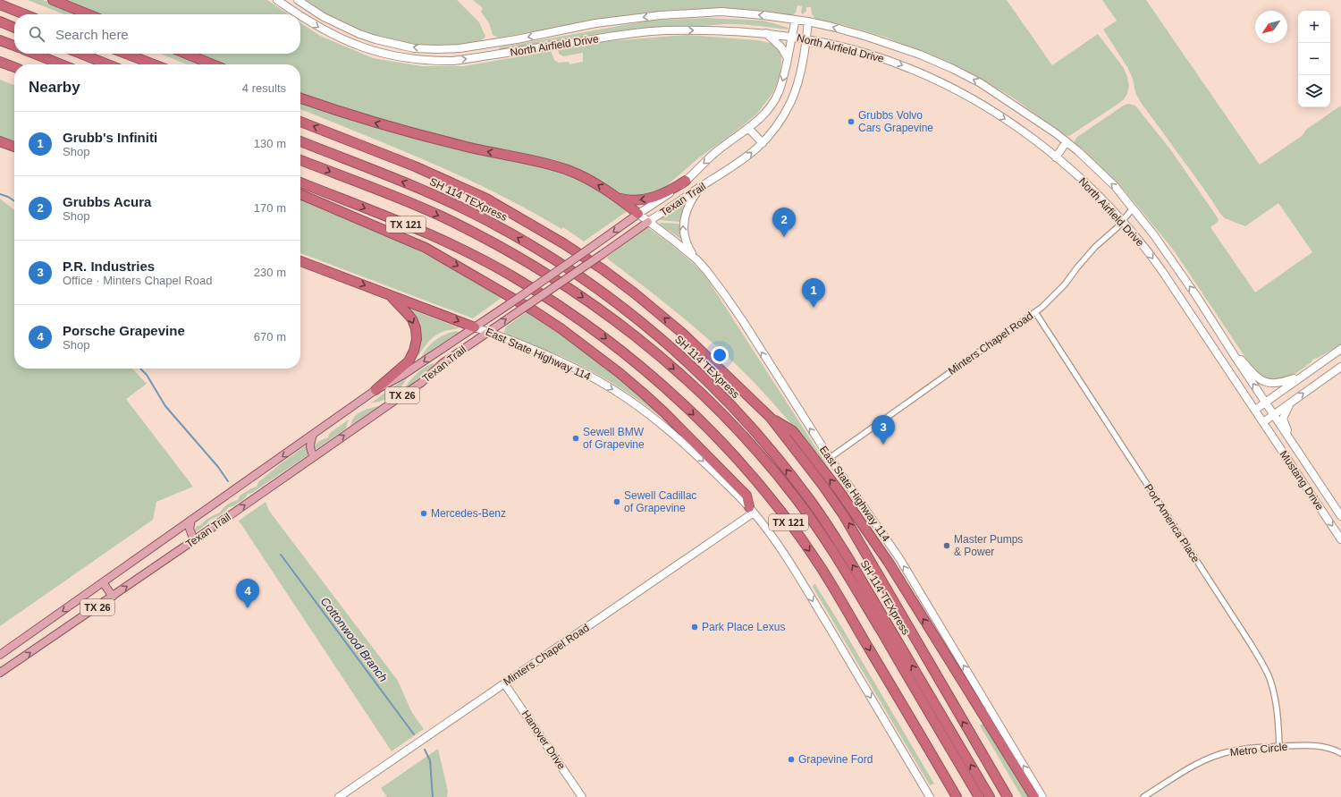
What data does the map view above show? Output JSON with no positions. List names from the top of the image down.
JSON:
{
  "streets": {
    "highway": ["SH 114 TEXpress", "TX 121"],
    "main road": [
      "North Airfield Drive",
      "Texan Trail",
      "Minters Chapel Road",
      "East State Highway 114",
      "TX 26",
      "Mustang Drive",
      "Hanover Drive"
    ],
    "street": ["Port America Place", "Metro Circle"]
  },
  "crossings": [
    ["North Airfield Drive", "Texan Trail"],
    ["North Airfield Drive", "Minters Chapel Road"],
    ["North Airfield Drive", "Mustang Drive"],
    ["Texan Trail", "East State Highway 114"],
    ["Minters Chapel Road", "East State Highway 114"],
    ["Minters Chapel Road", "Port America Place"],
    ["Minters Chapel Road", "Hanover Drive"],
    ["Port America Place", "Metro Circle"]
  ],
  "water": ["Cottonwood Branch"],
  "places": [
    "Grubbs Volvo Cars Grapevine",
    "Sewell BMW of Grapevine",
    "Sewell Cadillac of Grapevine",
    "Mercedes-Benz",
    "Master Pumps & Power",
    "Park Place Lexus",
    "Grapevine Ford"
  ],
  "north": "bottom left",
  "page": {
    "map_buttons": ["+", "−"],
    "search": "Search here",
    "heading": ["Nearby", "4 results"],
    "list": [
      {
        "mark": "1",
        "name": "Grubb's Infiniti",
        "note": "Shop",
        "value": "130 m"
      },
      {
        "mark": "2",
        "name": "Grubbs Acura",
        "note": "Shop",
        "value": "170 m"
      },
      {
        "mark": "3",
        "name": "P.R. Industries",
        "note": "Office · Minters Chapel Road",
        "value": "230 m"
      },
      {
        "mark": "4",
        "name": "Porsche Grapevine",
        "note": "Shop",
        "value": "670 m"
      }
    ],
    "pins": [
      "2",
      "1",
      "3",
      "4"
    ]
  }
}
